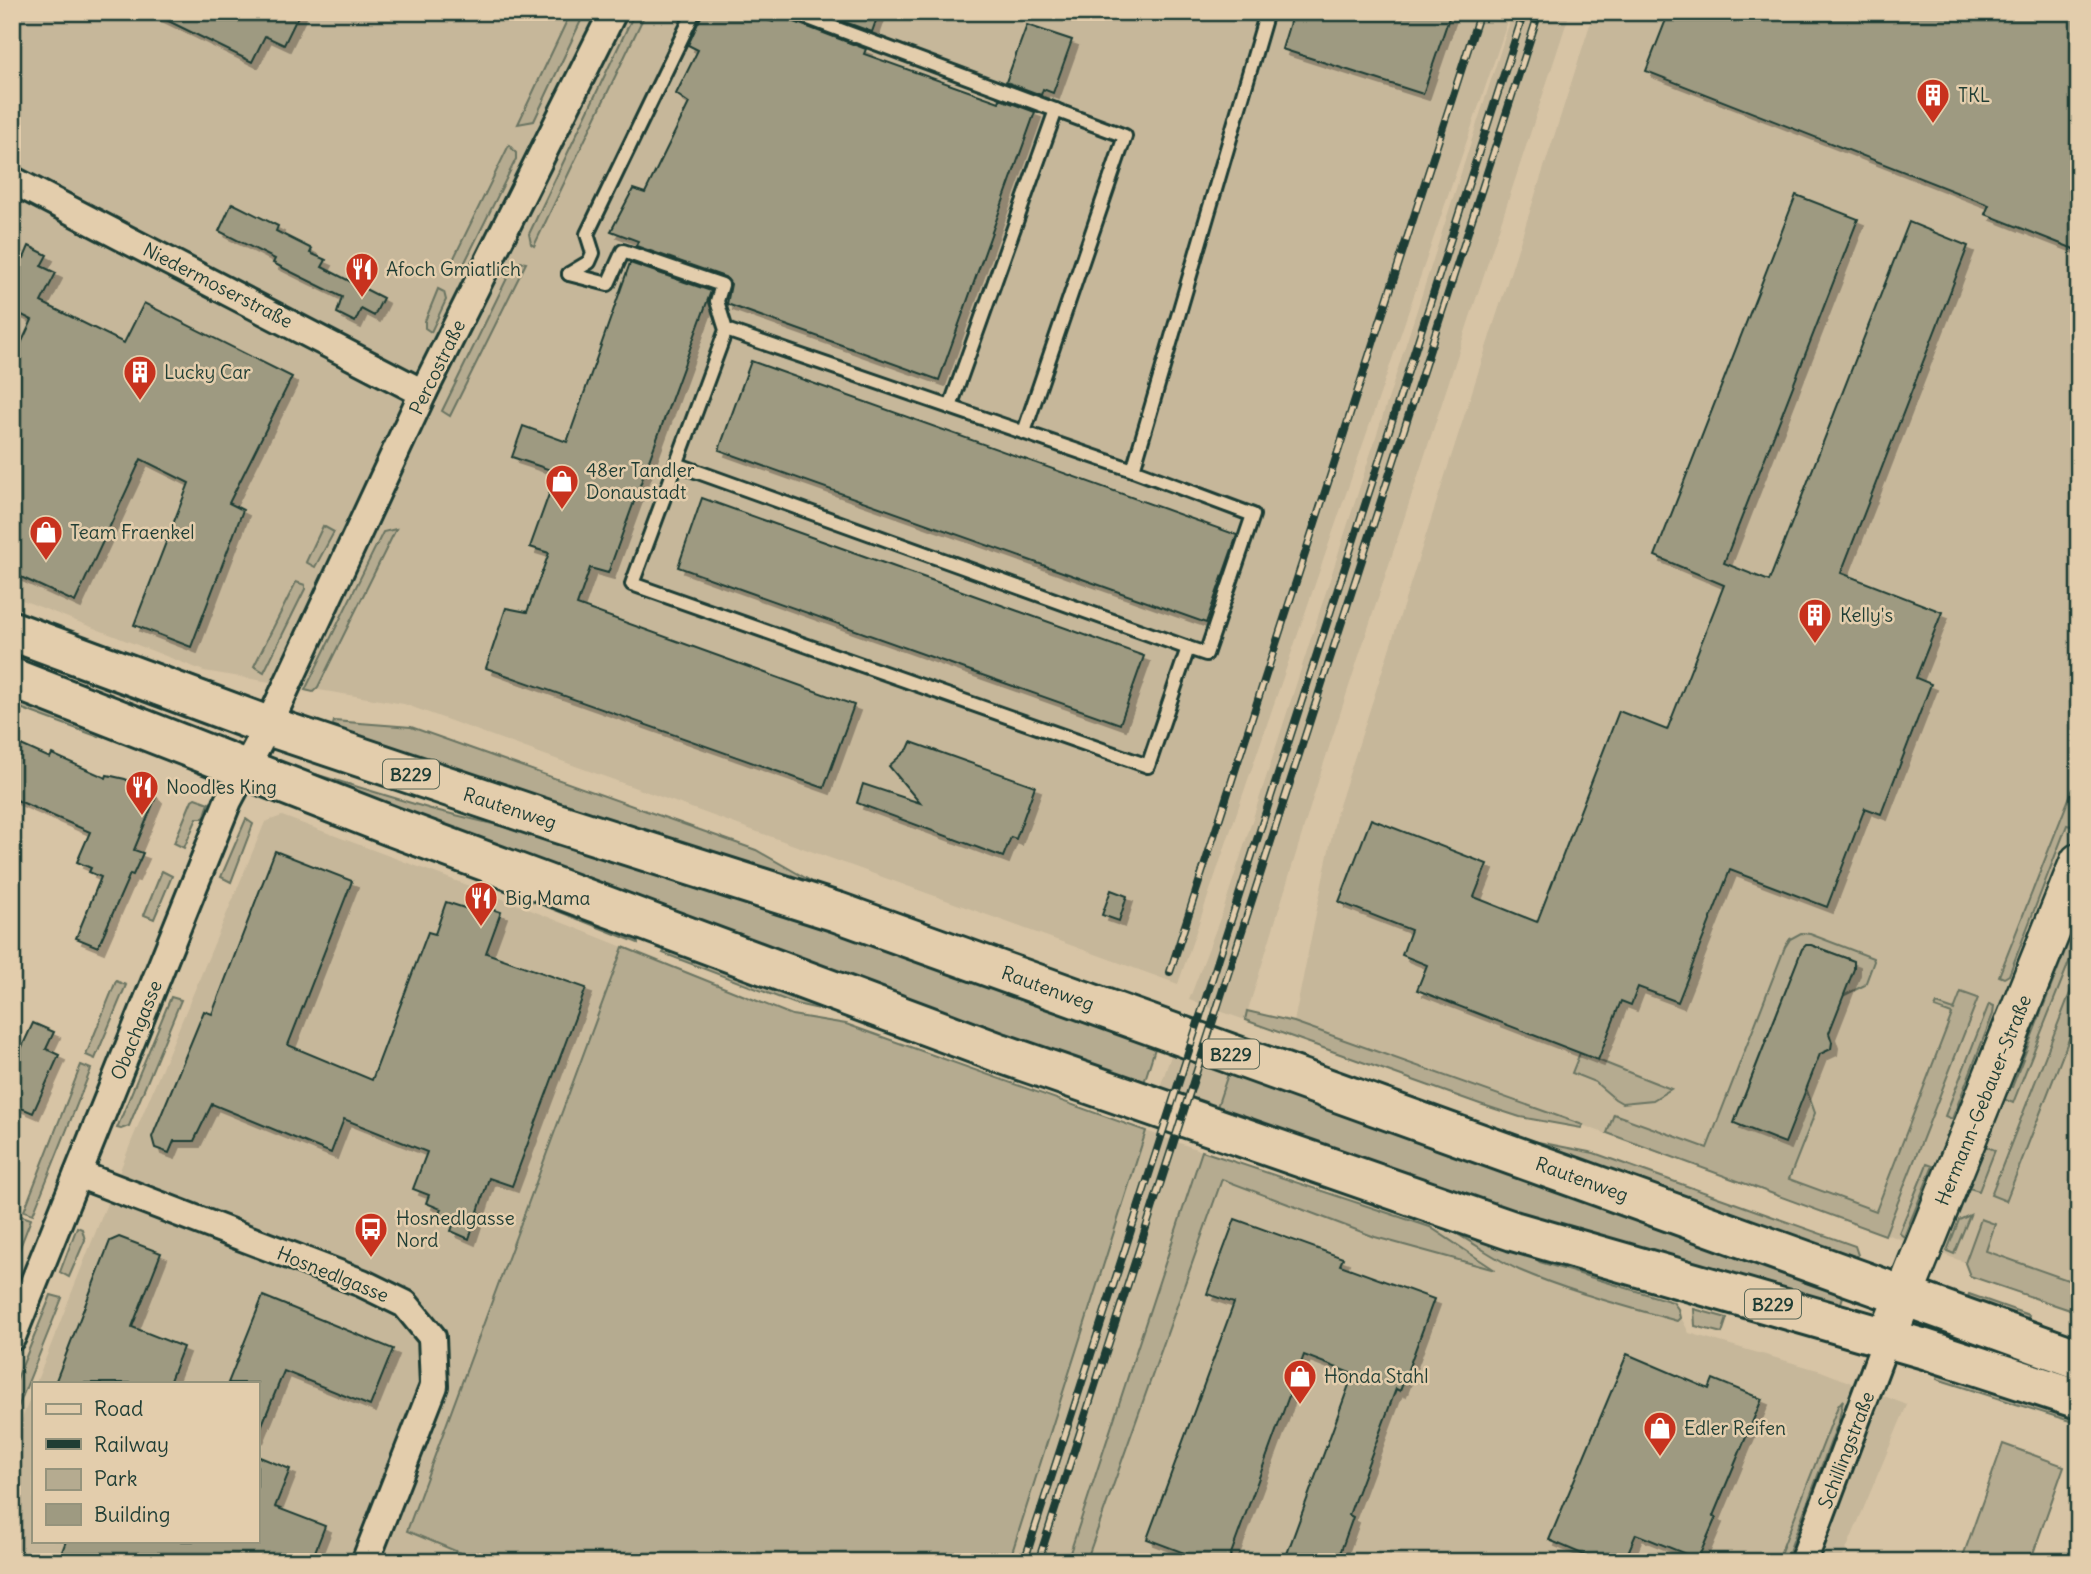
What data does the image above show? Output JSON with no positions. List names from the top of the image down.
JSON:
{
  "streets": {
    "main road": ["B229", "Rautenweg"],
    "street": [
      "Niedermoserstraße",
      "Percostraße",
      "Obachgasse",
      "Hermann-Gebauer-Straße",
      "Hosnedlgasse",
      "Schillingstraße"
    ]
  },
  "crossings": [
    ["Niedermoserstraße", "Percostraße"],
    ["Percostraße", "Rautenweg"],
    ["Percostraße", "Obachgasse"],
    ["B229", "Obachgasse"],
    ["B229", "Hermann-Gebauer-Straße"],
    ["B229", "Schillingstraße"],
    ["Rautenweg", "Obachgasse"],
    ["Rautenweg", "Hermann-Gebauer-Straße"],
    ["Obachgasse", "Hosnedlgasse"],
    ["Hermann-Gebauer-Straße", "Schillingstraße"]
  ],
  "places": {
    "building": ["TKL", "Lucky Car", "Kelly's"],
    "restaurant": ["Afoch Gmiatlich", "Noodles King", "Big Mama"],
    "shop": [
      "48er Tandler Donaustadt",
      "Team Fraenkel",
      "Honda Stahl",
      "Edler Reifen"
    ],
    "bus stop": ["Hosnedlgasse Nord"]
  },
  "legend": [
    "Road",
    "Railway",
    "Park",
    "Building"
  ]
}
